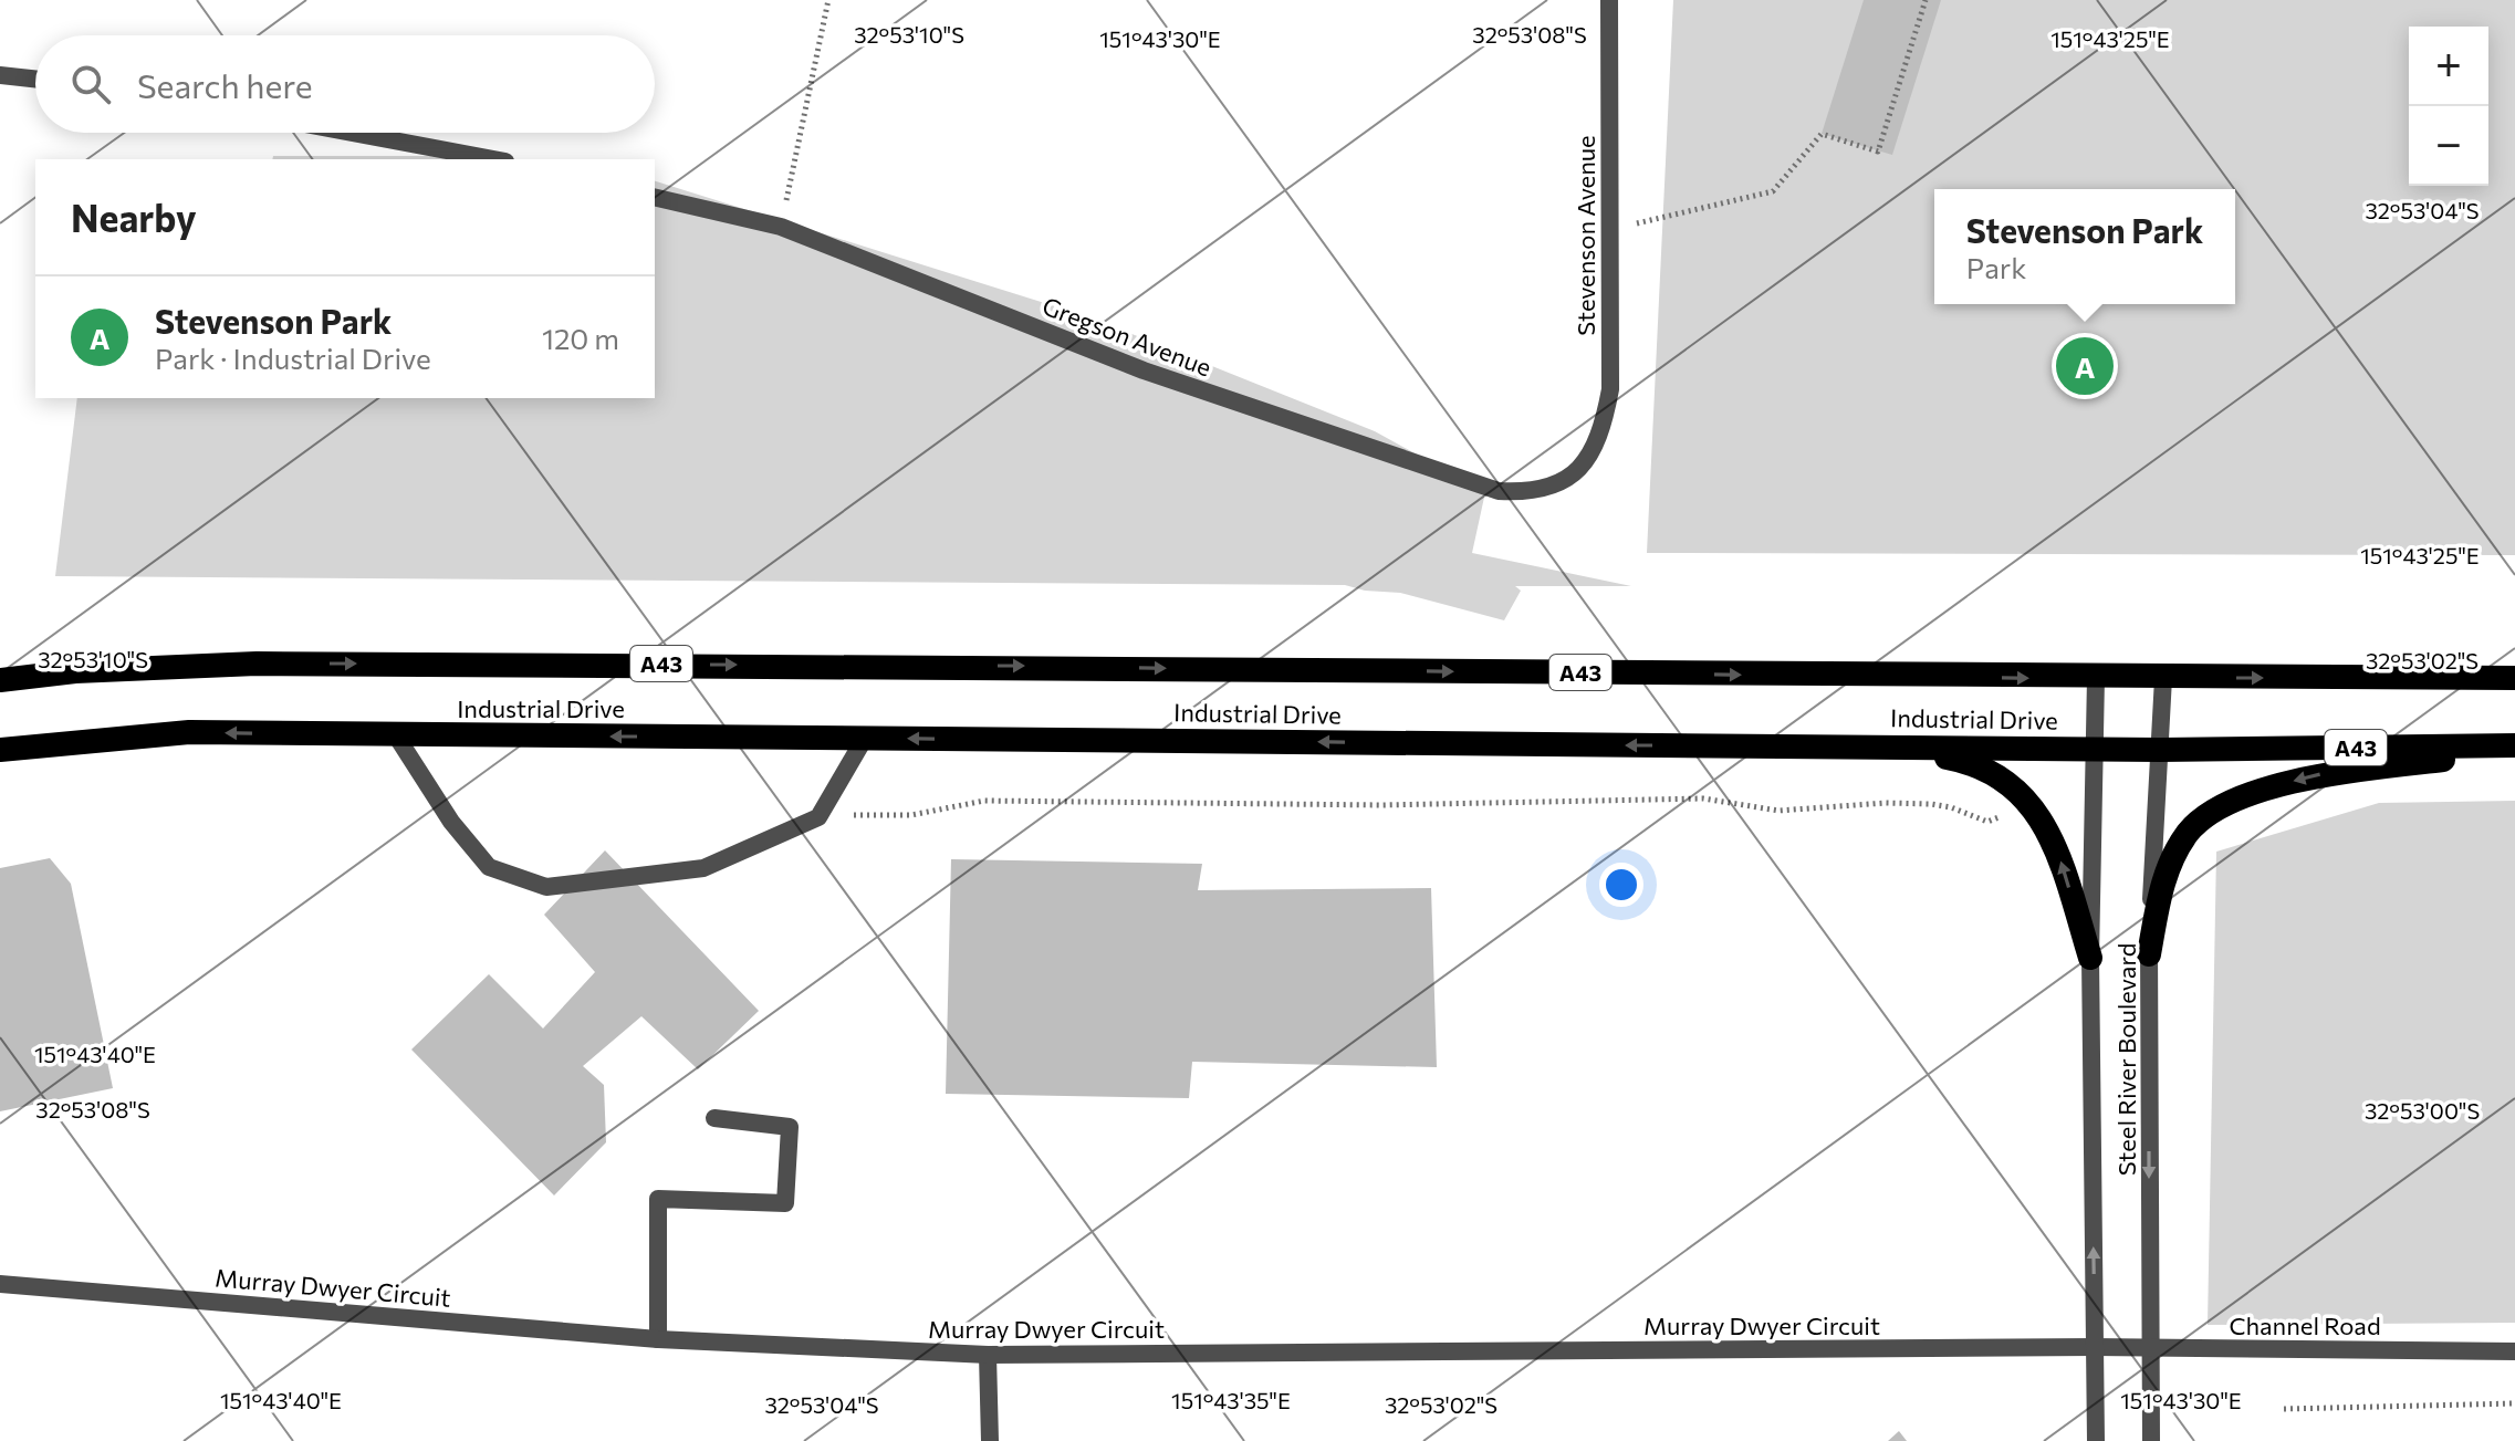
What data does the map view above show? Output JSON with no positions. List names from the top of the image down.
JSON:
{
  "streets": {
    "highway": ["A43", "Industrial Drive"],
    "street": [
      "Stevenson Avenue",
      "Gregson Avenue",
      "Steel River Boulevard",
      "Murray Dwyer Circuit",
      "Channel Road"
    ]
  },
  "crossings": [
    ["Stevenson Avenue", "Gregson Avenue"],
    ["Industrial Drive", "Steel River Boulevard"],
    ["Steel River Boulevard", "Murray Dwyer Circuit"],
    ["Steel River Boulevard", "Channel Road"],
    ["Murray Dwyer Circuit", "Channel Road"]
  ],
  "page": {
    "map_buttons": ["+", "−"],
    "search": "Search here",
    "heading": "Nearby",
    "popup": ["Stevenson Park", "Park"],
    "list": [
      {
        "mark": "A",
        "name": "Stevenson Park",
        "note": "Park · Industrial Drive",
        "value": "120 m"
      }
    ],
    "pins": "A"
  },
  "coordinates": [
    "32°53'10\"S",
    "32°53'08\"S",
    "151°43'30\"E",
    "151°43'25\"E",
    "32°53'04\"S",
    "32°53'02\"S",
    "151°43'40\"E",
    "32°53'00\"S",
    "151°43'35\"E"
  ]
}
